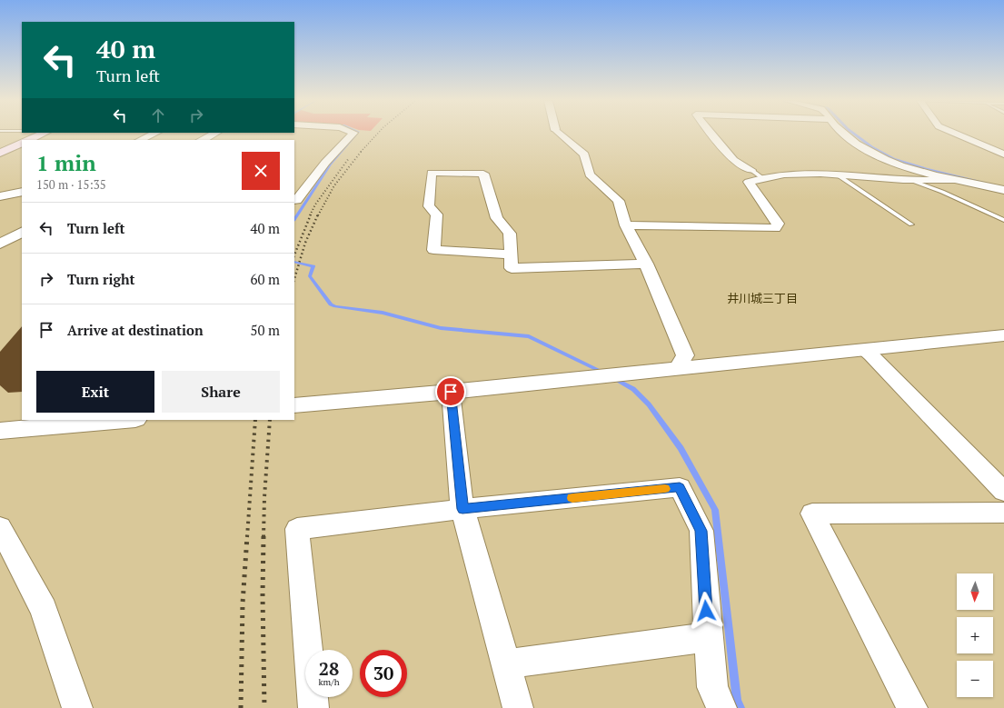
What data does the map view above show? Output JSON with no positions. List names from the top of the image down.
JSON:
{
  "districts": ["井川城三丁目"],
  "north": "bottom",
  "page": {
    "turn": ["40 m", "Turn left"],
    "heading": ["1 min", "150 m · 15:35"],
    "list": [
      {
        "name": "Turn left",
        "value": "40 m"
      },
      {
        "name": "Turn right",
        "value": "60 m"
      },
      {
        "name": "Arrive at destination",
        "value": "50 m"
      }
    ],
    "buttons": ["Exit", "Share"],
    "map_buttons": ["+", "−"],
    "speed": "28 km/h",
    "limit": "30"
  }
}
